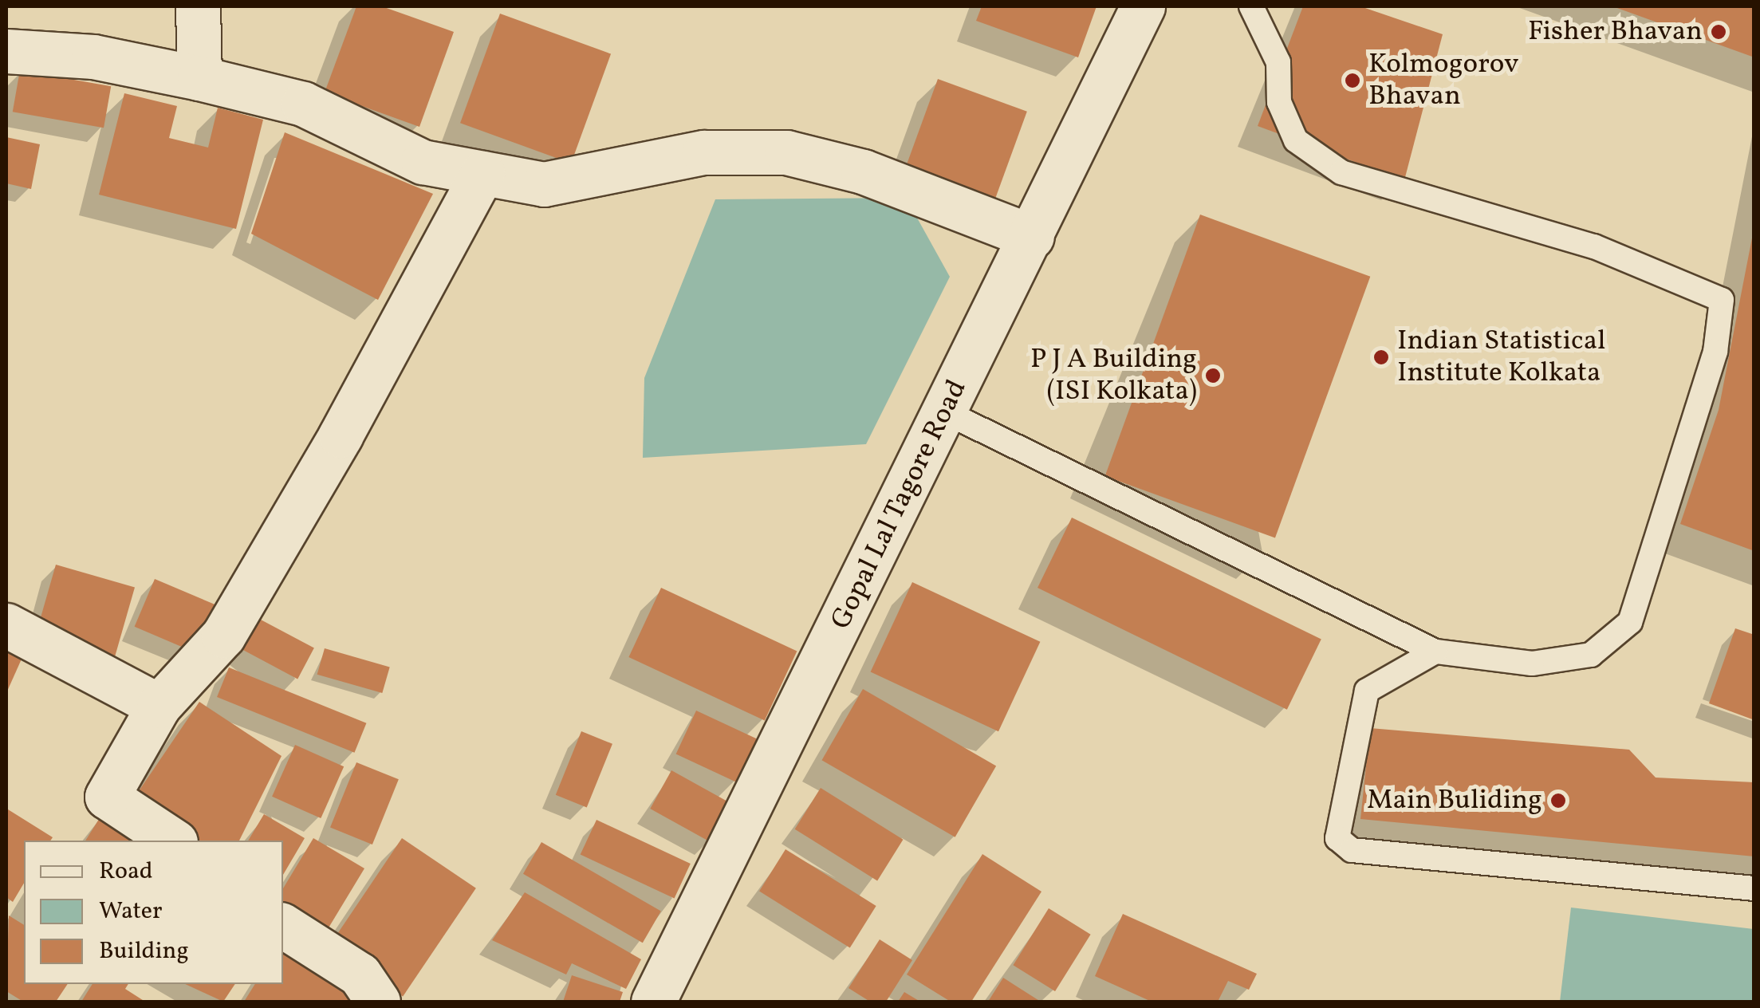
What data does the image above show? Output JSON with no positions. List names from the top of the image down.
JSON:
{
  "streets": {
    "street": ["Gopal Lal Tagore Road"]
  },
  "places": [
    "Fisher Bhavan",
    "Kolmogorov Bhavan",
    "Indian Statistical Institute Kolkata",
    "P J A Building (ISI Kolkata)",
    "Main Buliding"
  ],
  "legend": ["Road", "Water", "Building"]
}
